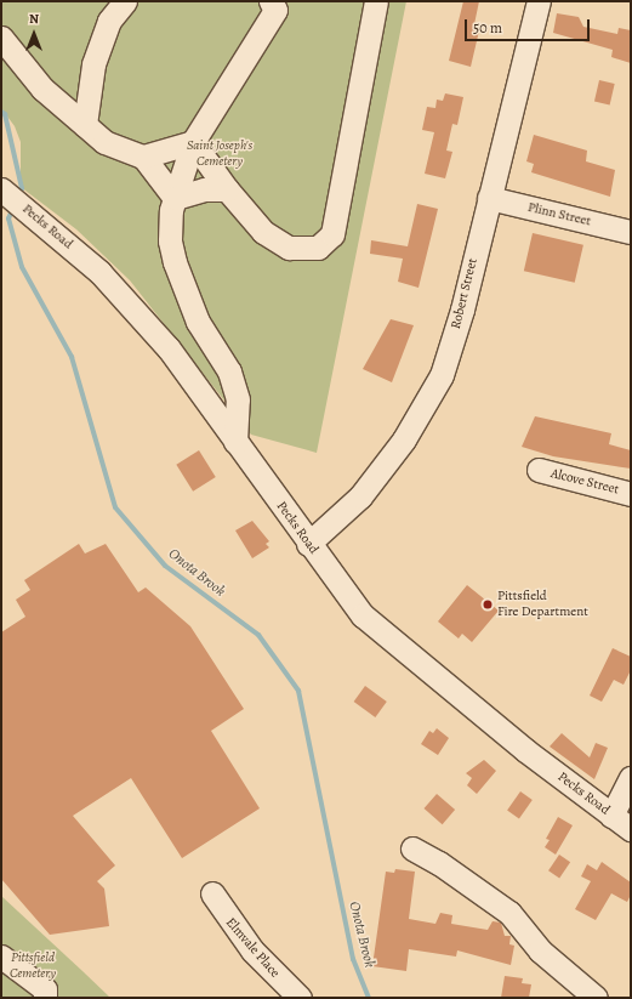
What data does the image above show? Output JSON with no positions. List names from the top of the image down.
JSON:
{
  "streets": {
    "street": [
      "Plinn Street",
      "Pecks Road",
      "Robert Street",
      "Alcove Street",
      "Elmvale Place"
    ]
  },
  "crossings": [
    ["Plinn Street", "Robert Street"],
    ["Pecks Road", "Robert Street"]
  ],
  "water": ["Onota Brook"],
  "parks": ["Saint Joseph's Cemetery", "Pittsfield Cemetery"],
  "places": ["Pittsfield Fire Department"],
  "scale_bar": "50 m",
  "north": "top"
}
